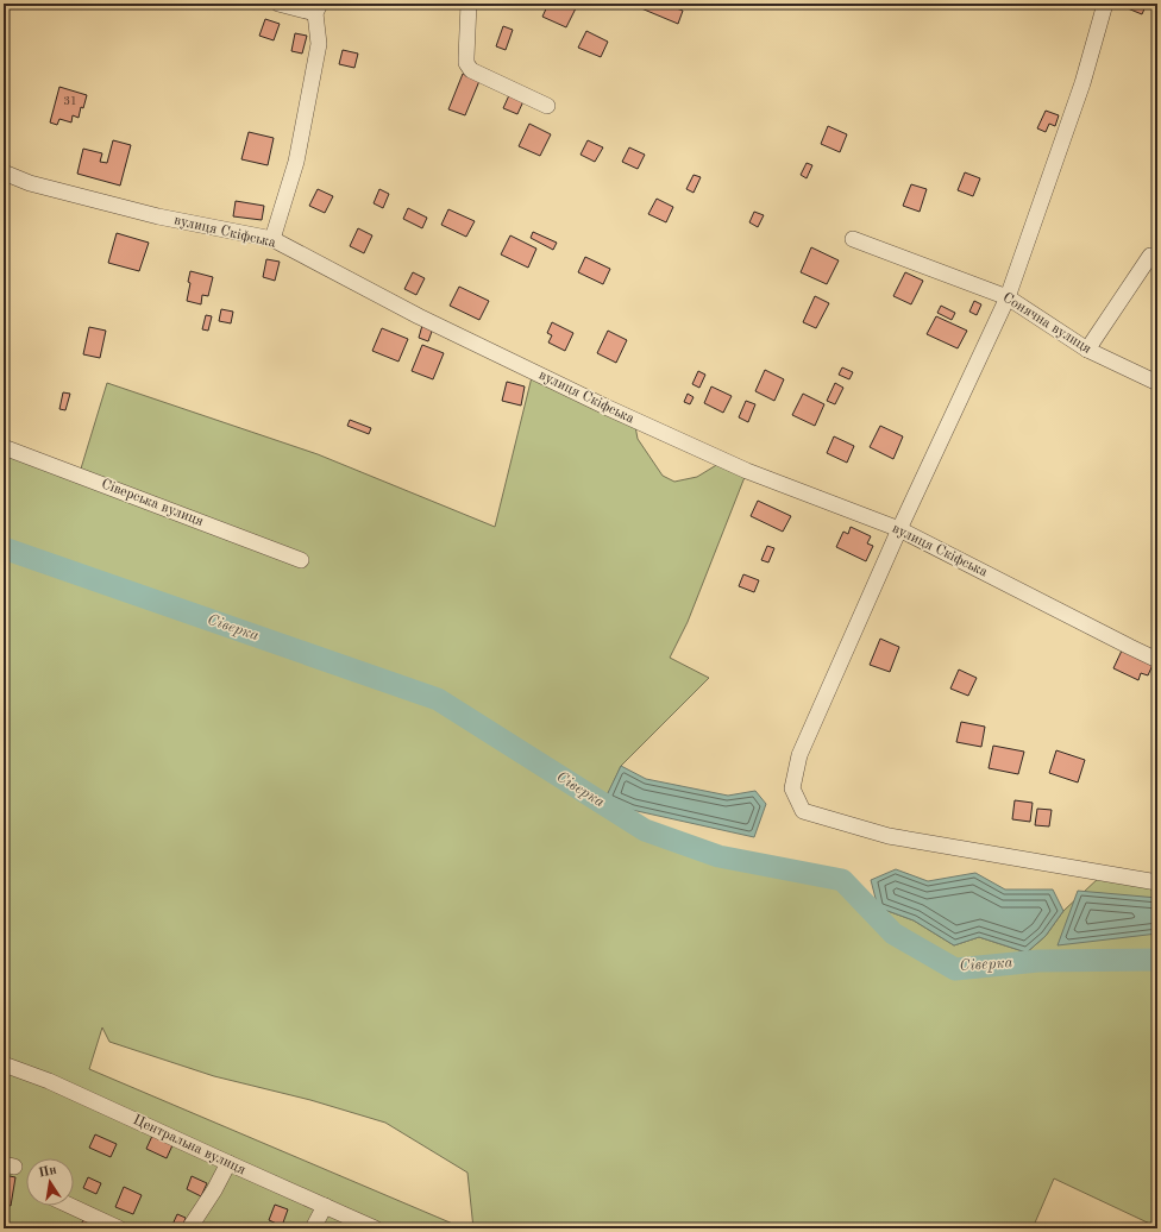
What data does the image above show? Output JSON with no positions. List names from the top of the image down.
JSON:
{
  "streets": {
    "street": [
      "вулиця Скіфська",
      "Сонячна вулиця",
      "Сіверська вулиця",
      "Центральна вулиця"
    ]
  },
  "water": ["Сіверка"],
  "house_numbers": ["31"],
  "north": "top"
}
